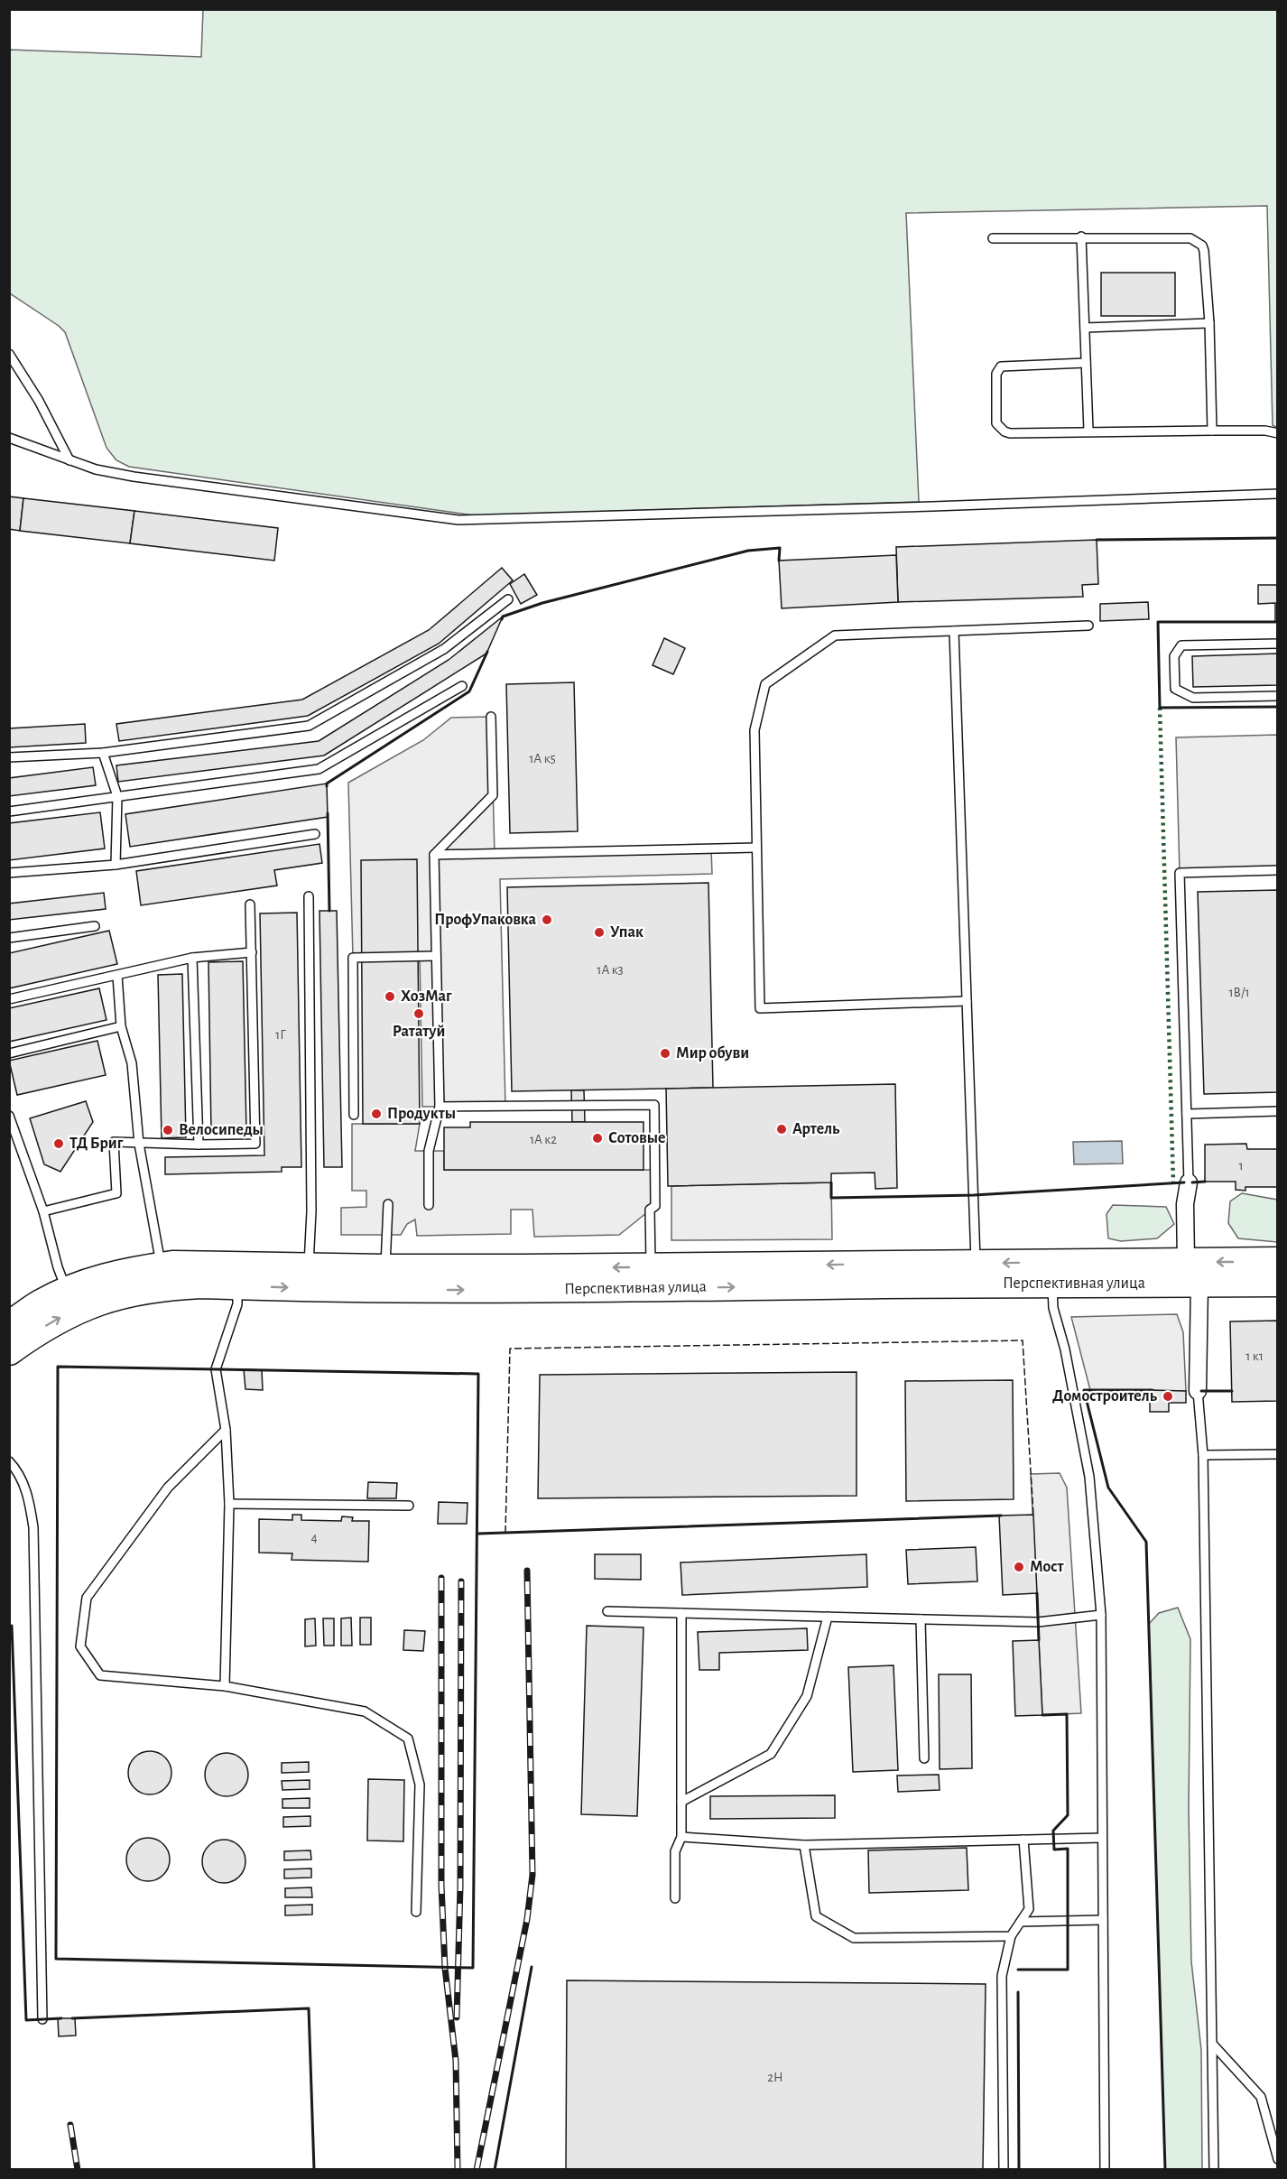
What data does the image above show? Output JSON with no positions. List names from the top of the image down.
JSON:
{
  "streets": {
    "main road": ["Перспективная улица"]
  },
  "places": [
    "ПрофУпаковка",
    "Упак",
    "ХозМаг",
    "Рататуй",
    "Мир обуви",
    "Продукты",
    "Артель",
    "Велосипеды",
    "Сотовые",
    "ТД Бриг",
    "Домостроитель",
    "Мост"
  ],
  "house_numbers": [
    "1А к5",
    "1А к3",
    "1В/1",
    "1Г",
    "1А к2",
    "1",
    "1 к1",
    "4",
    "2Н"
  ]
}
